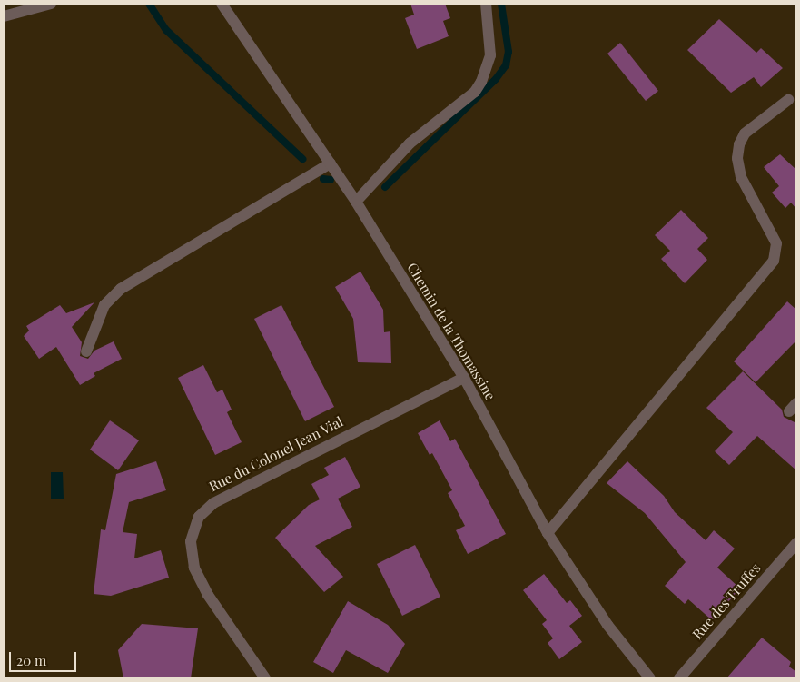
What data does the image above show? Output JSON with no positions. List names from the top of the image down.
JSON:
{
  "streets": {
    "street": ["Chemin de la Thomassine", "Rue du Colonel Jean Vial", "Rue des Truffes"]
  },
  "crossings": [
    ["Chemin de la Thomassine", "Rue du Colonel Jean Vial"]
  ],
  "scale_bar": "20 m"
}
